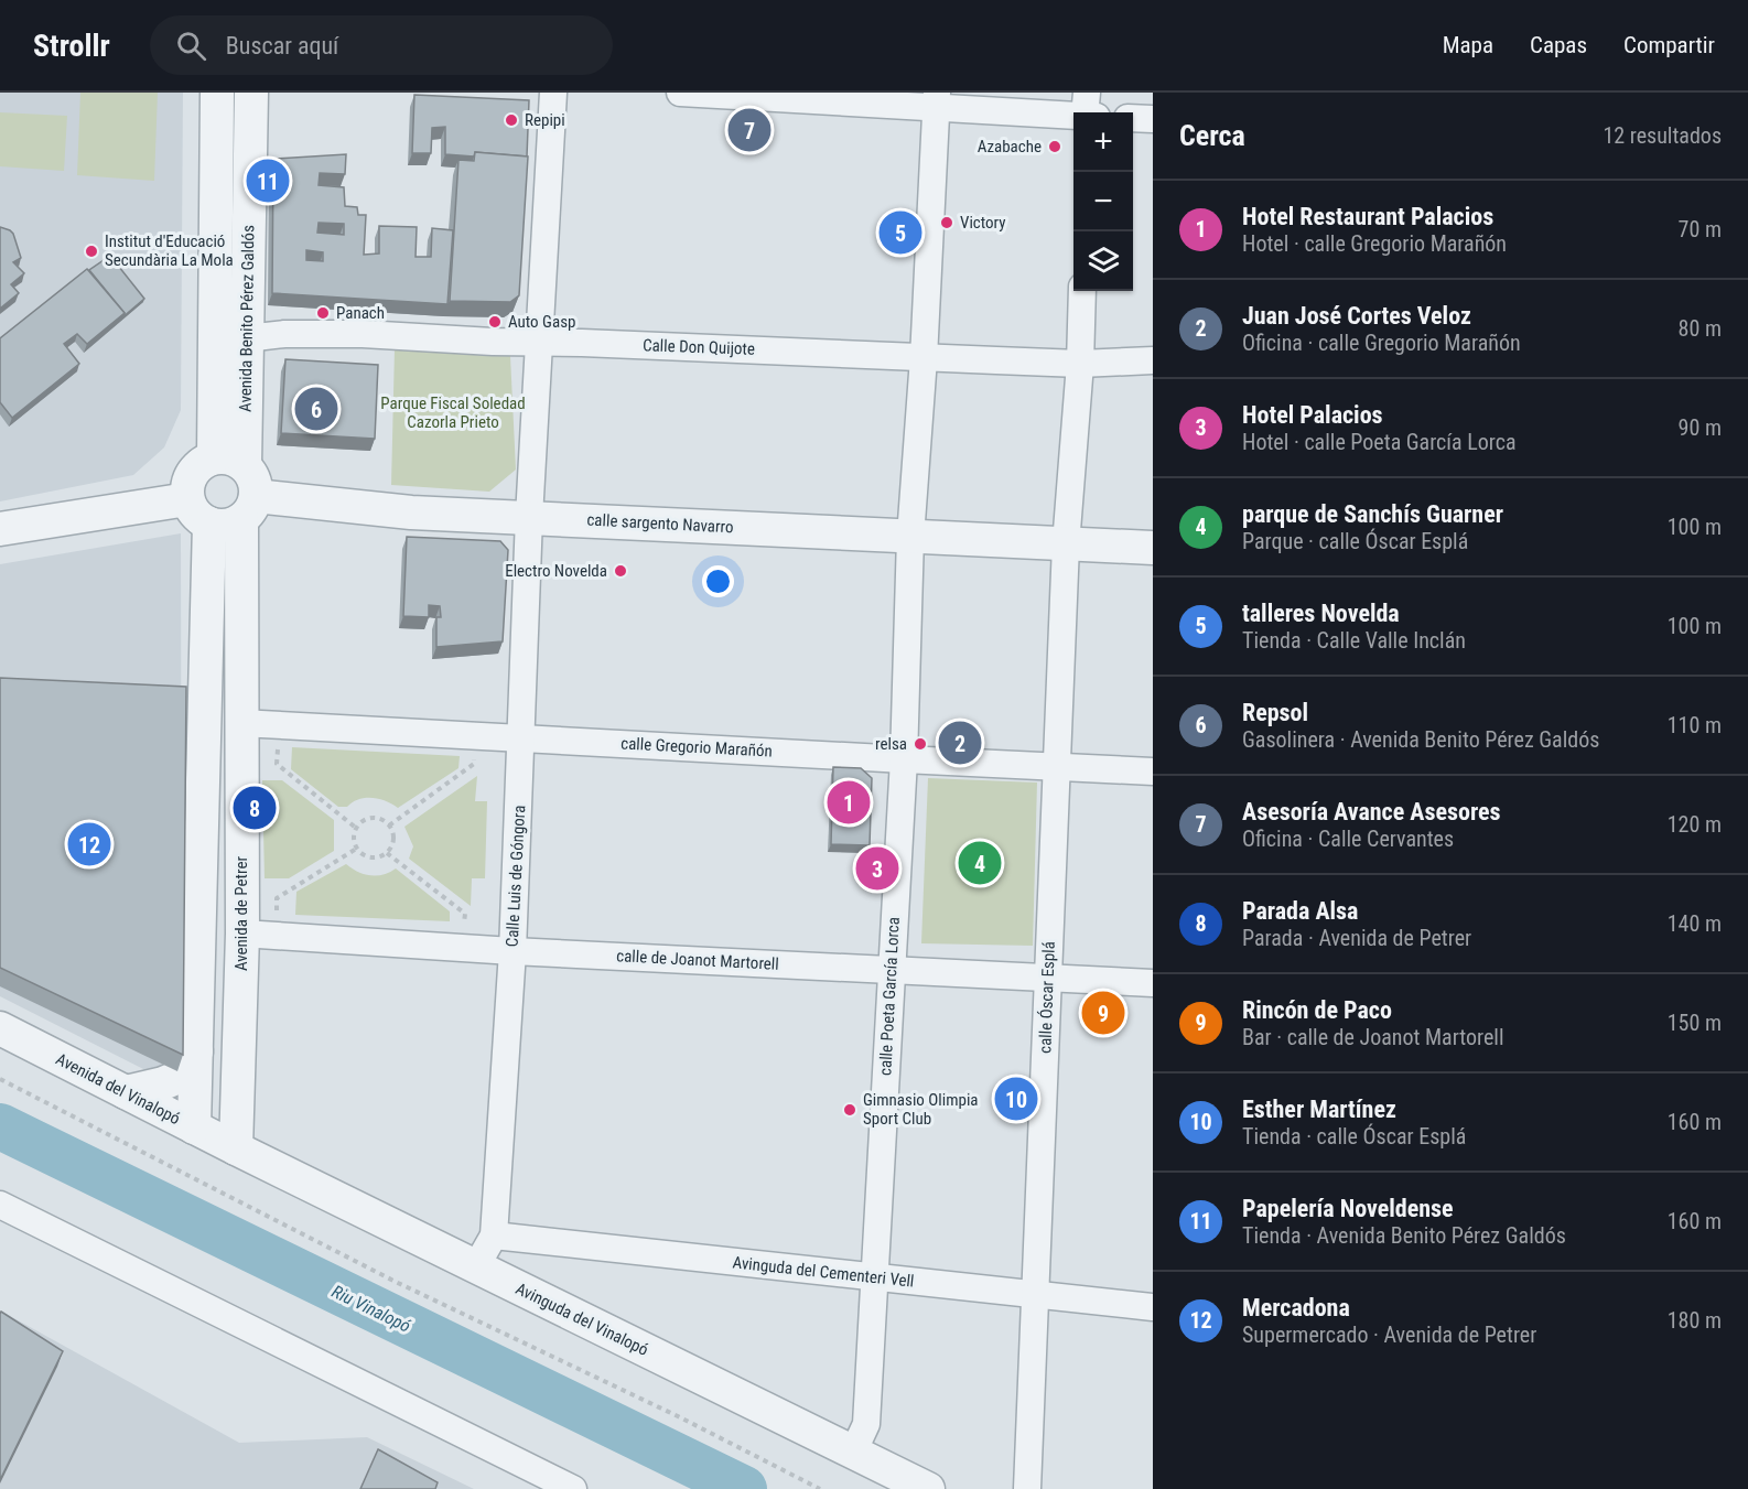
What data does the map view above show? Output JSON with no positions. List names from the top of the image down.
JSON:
{
  "streets": {
    "street": [
      "Avenida Benito Pérez Galdós",
      "Calle Don Quijote",
      "calle sargento Navarro",
      "calle Gregorio Marañón",
      "Calle Luis de Góngora",
      "Avenida de Petrer",
      "calle de Joanot Martorell",
      "calle Poeta García Lorca",
      "calle Óscar Esplá",
      "Avenida del Vinalopó",
      "Avinguda del Cementeri Vell",
      "Avinguda del Vinalopó"
    ]
  },
  "crossings": [
    ["Avenida Benito Pérez Galdós", "Calle Don Quijote"],
    ["Calle Don Quijote", "Calle Luis de Góngora"],
    ["Calle Don Quijote", "calle Poeta García Lorca"],
    ["Calle Don Quijote", "calle Óscar Esplá"],
    ["calle sargento Navarro", "Calle Luis de Góngora"],
    ["calle sargento Navarro", "Avenida de Petrer"],
    ["calle sargento Navarro", "calle Poeta García Lorca"],
    ["calle sargento Navarro", "calle Óscar Esplá"],
    ["calle Gregorio Marañón", "Calle Luis de Góngora"],
    ["calle Gregorio Marañón", "Avenida de Petrer"],
    ["calle Gregorio Marañón", "calle Poeta García Lorca"],
    ["calle Gregorio Marañón", "calle Óscar Esplá"],
    ["Calle Luis de Góngora", "calle de Joanot Martorell"],
    ["Calle Luis de Góngora", "Avinguda del Cementeri Vell"],
    ["Avenida de Petrer", "calle de Joanot Martorell"],
    ["Avenida de Petrer", "Avenida del Vinalopó"],
    ["Avenida de Petrer", "Avinguda del Vinalopó"],
    ["calle de Joanot Martorell", "calle Poeta García Lorca"],
    ["calle de Joanot Martorell", "calle Óscar Esplá"],
    ["calle Poeta García Lorca", "Avinguda del Cementeri Vell"],
    ["calle Poeta García Lorca", "Avinguda del Vinalopó"],
    ["calle Óscar Esplá", "Avinguda del Cementeri Vell"],
    ["Avenida del Vinalopó", "Avinguda del Vinalopó"]
  ],
  "water": ["Riu Vinalopó"],
  "parks": ["Parque Fiscal Soledad Cazorla Prieto"],
  "places": [
    "Repipi",
    "Azabache",
    "Victory",
    "Institut d'Educació Secundària La Mola",
    "Panach",
    "Auto Gasp",
    "Electro Novelda",
    "relsa",
    "Gimnasio Olimpia Sport Club"
  ],
  "page": {
    "header": "Strollr",
    "search": "Buscar aquí",
    "nav": ["Mapa", "Capas", "Compartir"],
    "heading": ["Cerca", "12 resultados"],
    "pins": [
      "7",
      "11",
      "5",
      "6",
      "2",
      "1",
      "8",
      "12",
      "4",
      "3",
      "9",
      "10"
    ],
    "map_buttons": ["+", "−"],
    "list": [
      {
        "mark": "1",
        "name": "Hotel Restaurant Palacios",
        "note": "Hotel · calle Gregorio Marañón",
        "value": "70 m"
      },
      {
        "mark": "2",
        "name": "Juan José Cortes Veloz",
        "note": "Oficina · calle Gregorio Marañón",
        "value": "80 m"
      },
      {
        "mark": "3",
        "name": "Hotel Palacios",
        "note": "Hotel · calle Poeta García Lorca",
        "value": "90 m"
      },
      {
        "mark": "4",
        "name": "parque de Sanchís Guarner",
        "note": "Parque · calle Óscar Esplá",
        "value": "100 m"
      },
      {
        "mark": "5",
        "name": "talleres Novelda",
        "note": "Tienda · Calle Valle Inclán",
        "value": "100 m"
      },
      {
        "mark": "6",
        "name": "Repsol",
        "note": "Gasolinera · Avenida Benito Pérez Galdós",
        "value": "110 m"
      },
      {
        "mark": "7",
        "name": "Asesoría Avance Asesores",
        "note": "Oficina · Calle Cervantes",
        "value": "120 m"
      },
      {
        "mark": "8",
        "name": "Parada Alsa",
        "note": "Parada · Avenida de Petrer",
        "value": "140 m"
      },
      {
        "mark": "9",
        "name": "Rincón de Paco",
        "note": "Bar · calle de Joanot Martorell",
        "value": "150 m"
      },
      {
        "mark": "10",
        "name": "Esther Martínez",
        "note": "Tienda · calle Óscar Esplá",
        "value": "160 m"
      },
      {
        "mark": "11",
        "name": "Papelería Noveldense",
        "note": "Tienda · Avenida Benito Pérez Galdós",
        "value": "160 m"
      },
      {
        "mark": "12",
        "name": "Mercadona",
        "note": "Supermercado · Avenida de Petrer",
        "value": "180 m"
      }
    ]
  }
}
